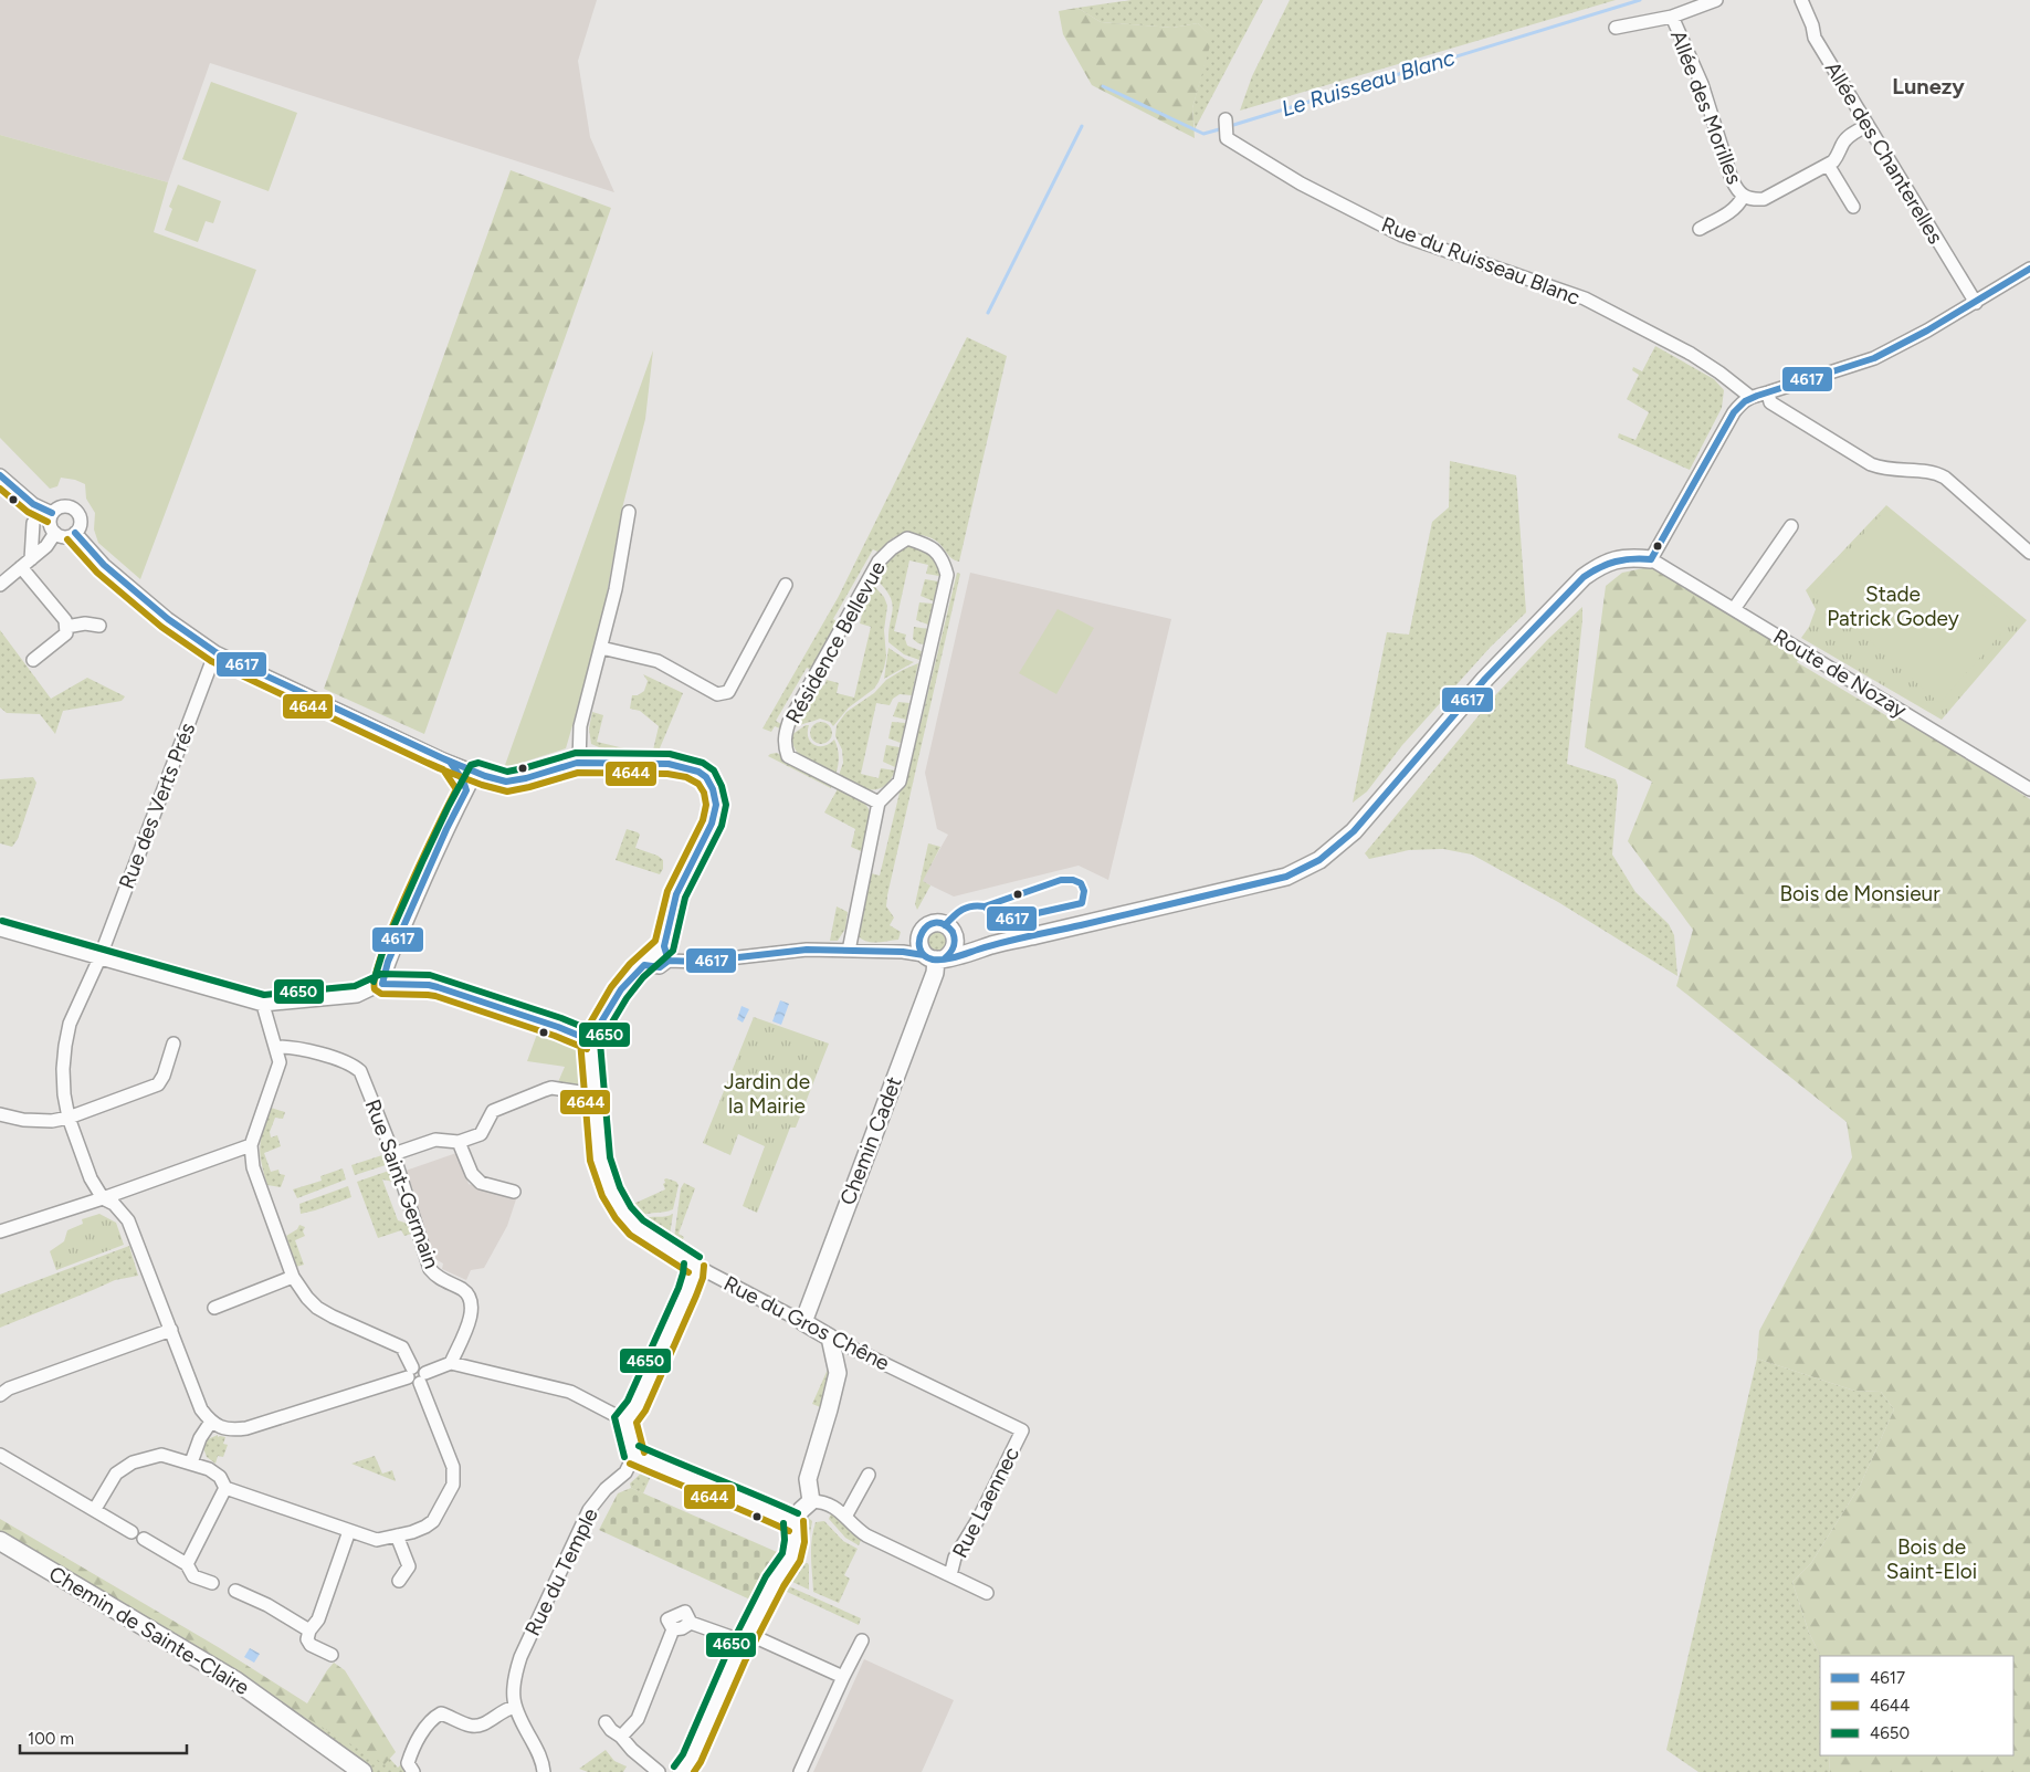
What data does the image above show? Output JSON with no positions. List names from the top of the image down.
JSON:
{
  "streets": {
    "main road": ["Chemin de Sainte-Claire"],
    "street": [
      "Allée des Morilles",
      "Allée des Chanterelles",
      "Rue du Ruisseau Blanc",
      "Résidence Bellevue",
      "Route de Nozay",
      "Rue des Verts Prés",
      "Chemin Cadet",
      "Rue Saint-Germain",
      "Rue du Gros Chêne",
      "Rue Laennec",
      "Rue du Temple"
    ]
  },
  "crossings": [
    ["Allée des Morilles", "Allée des Chanterelles"],
    ["Chemin Cadet", "Rue du Gros Chêne"],
    ["Rue du Gros Chêne", "Rue Laennec"]
  ],
  "districts": ["Lunezy"],
  "water": ["Le Ruisseau Blanc"],
  "parks": [
    "Stade Patrick Godey",
    "Bois de Monsieur",
    "Jardin de la Mairie",
    "Bois de Saint-Eloi"
  ],
  "lines": ["transit line 4617", "transit line 4644", "transit line 4650"],
  "legend": ["4617", "4644", "4650"],
  "scale_bar": "100 m"
}
